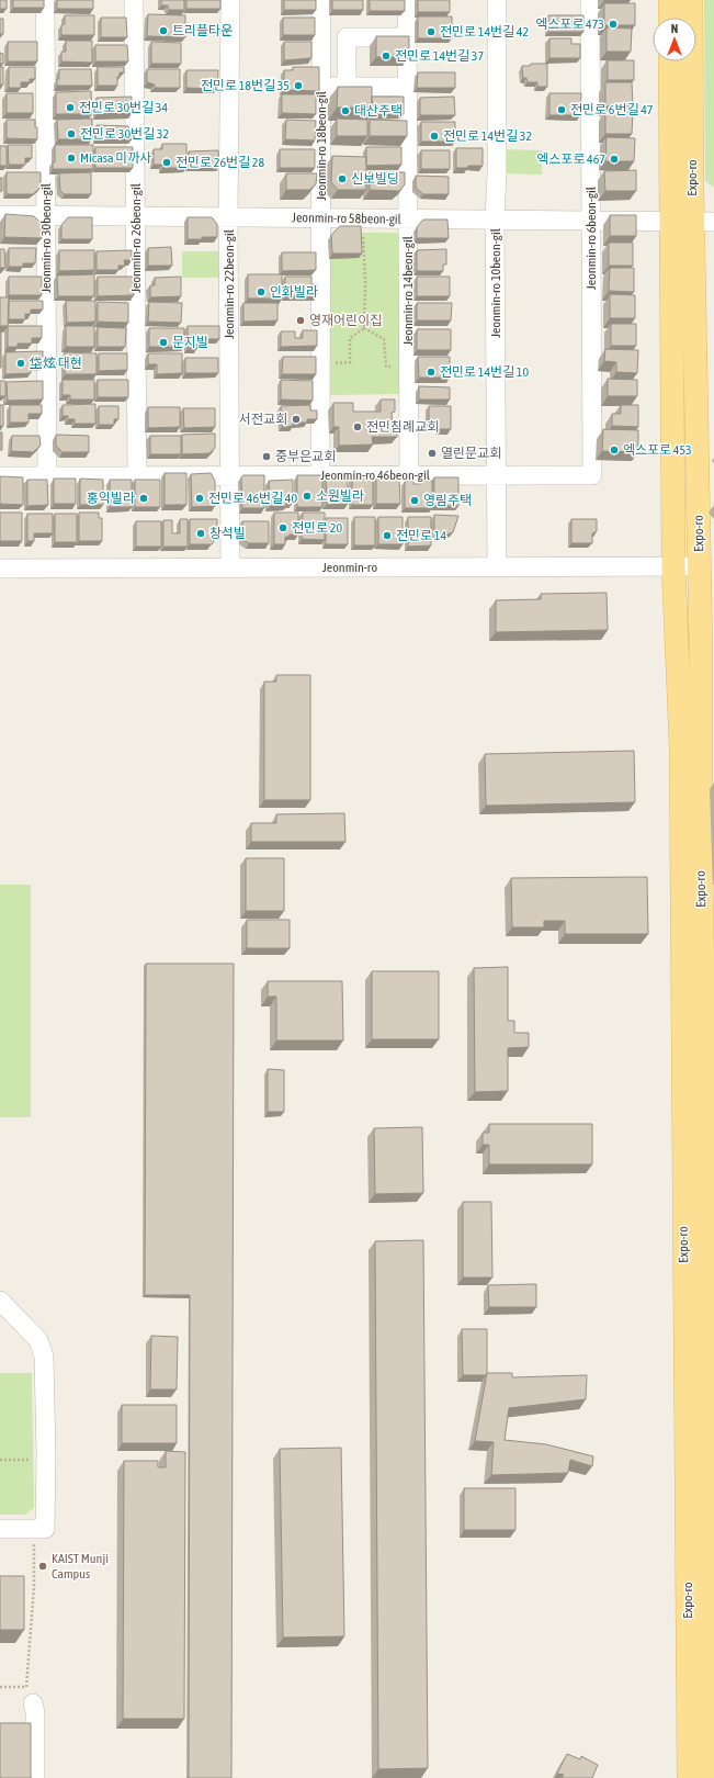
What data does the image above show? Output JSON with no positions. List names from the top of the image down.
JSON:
{
  "streets": {
    "main road": ["Expo-ro"],
    "street": [
      "Jeonmin-ro 18beon-gil",
      "Jeonmin-ro 58beon-gil",
      "Jeonmin-ro 30beon-gil",
      "Jeonmin-ro 26beon-gil",
      "Jeonmin-ro 6beon-gil",
      "Jeonmin-ro 10beon-gil",
      "Jeonmin-ro 22beon-gil",
      "Jeonmin-ro 14beon-gil",
      "Jeonmin-ro 46beon-gil",
      "Jeonmin-ro"
    ]
  },
  "crossings": [
    ["Jeonmin-ro 18beon-gil", "Jeonmin-ro 58beon-gil"],
    ["Jeonmin-ro 18beon-gil", "Jeonmin-ro 46beon-gil"],
    ["Expo-ro", "Jeonmin-ro 58beon-gil"],
    ["Expo-ro", "Jeonmin-ro"],
    ["Jeonmin-ro 58beon-gil", "Jeonmin-ro 30beon-gil"],
    ["Jeonmin-ro 58beon-gil", "Jeonmin-ro 26beon-gil"],
    ["Jeonmin-ro 58beon-gil", "Jeonmin-ro 6beon-gil"],
    ["Jeonmin-ro 58beon-gil", "Jeonmin-ro 10beon-gil"],
    ["Jeonmin-ro 58beon-gil", "Jeonmin-ro 22beon-gil"],
    ["Jeonmin-ro 58beon-gil", "Jeonmin-ro 14beon-gil"],
    ["Jeonmin-ro 30beon-gil", "Jeonmin-ro 46beon-gil"],
    ["Jeonmin-ro 26beon-gil", "Jeonmin-ro 46beon-gil"],
    ["Jeonmin-ro 6beon-gil", "Jeonmin-ro 46beon-gil"],
    ["Jeonmin-ro 10beon-gil", "Jeonmin-ro 46beon-gil"],
    ["Jeonmin-ro 10beon-gil", "Jeonmin-ro"],
    ["Jeonmin-ro 22beon-gil", "Jeonmin-ro 46beon-gil"],
    ["Jeonmin-ro 22beon-gil", "Jeonmin-ro"],
    ["Jeonmin-ro 14beon-gil", "Jeonmin-ro 46beon-gil"]
  ],
  "places": [
    "엑스포로 473",
    "트리플타운",
    "전민로 14번길 42",
    "전민로 14번길 37",
    "전민로 18번길 35",
    "전민로 30번길 34",
    "전민로 6번길 47",
    "대산주택",
    "전민로 30번길 32",
    "전민로 14번길 32",
    "Micasa 미까사",
    "엑스포로 467",
    "전민로 26번길 28",
    "신보빌딩",
    "인화빌라",
    "영재어린이집",
    "문지빌",
    "垈炫 대현",
    "전민로 14번길 10",
    "서전교회",
    "전민침례교회",
    "엑스포로 453",
    "열린문교회",
    "중부은교회",
    "소원빌라",
    "홍익빌라",
    "전민로 46번길 40",
    "영림주택",
    "전민로 20",
    "창석빌",
    "전민로 14",
    "KAIST Munji Campus"
  ],
  "north": "top"
}
